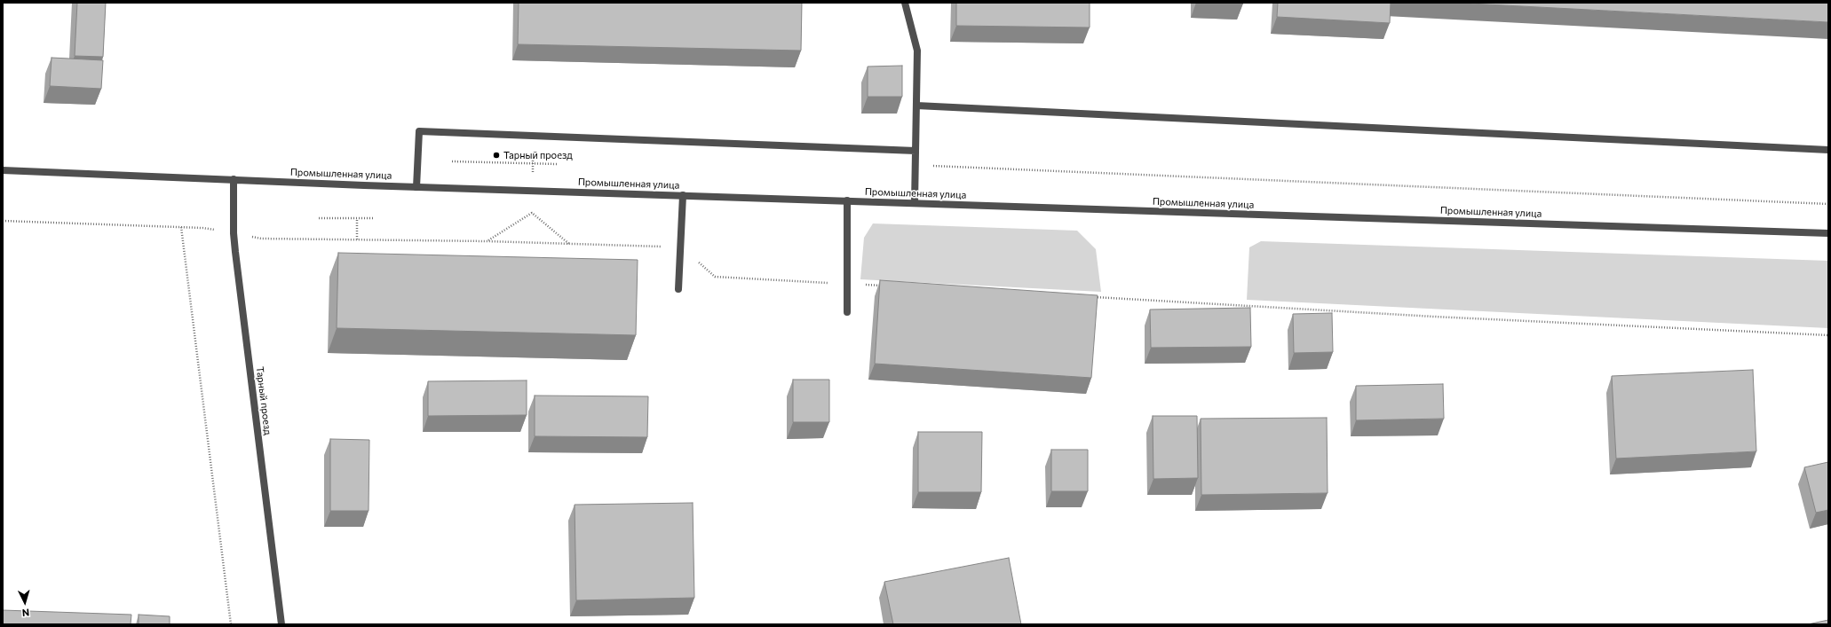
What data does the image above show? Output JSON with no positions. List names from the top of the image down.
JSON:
{
  "streets": {
    "street": ["Промышленная улица", "Тарный проезд"]
  },
  "crossings": [
    ["Промышленная улица", "Тарный проезд"]
  ],
  "places": ["Тарный проезд"],
  "north": "bottom"
}
